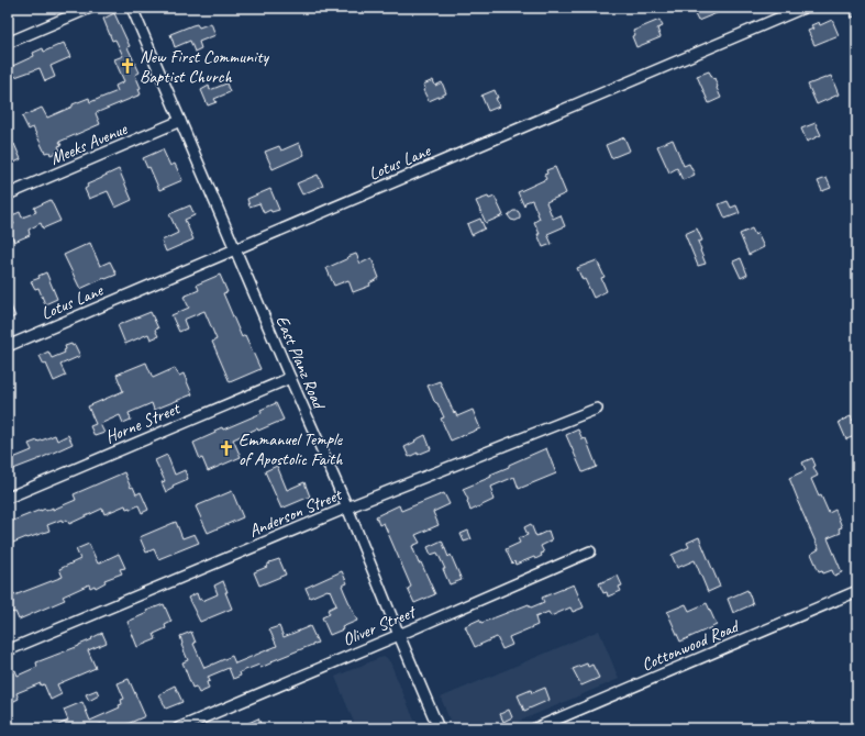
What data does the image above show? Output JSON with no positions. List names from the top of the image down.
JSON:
{
  "streets": {
    "street": [
      "Meeks Avenue",
      "Lotus Lane",
      "East Planz Road",
      "Horne Street",
      "Anderson Street",
      "Oliver Street",
      "Cottonwood Road"
    ]
  },
  "crossings": [
    ["Meeks Avenue", "East Planz Road"],
    ["Lotus Lane", "East Planz Road"],
    ["East Planz Road", "Horne Street"],
    ["East Planz Road", "Anderson Street"],
    ["East Planz Road", "Oliver Street"]
  ],
  "places": {
    "church": ["New First Community Baptist Church", "Emmanuel Temple of Apostolic Faith"]
  }
}
